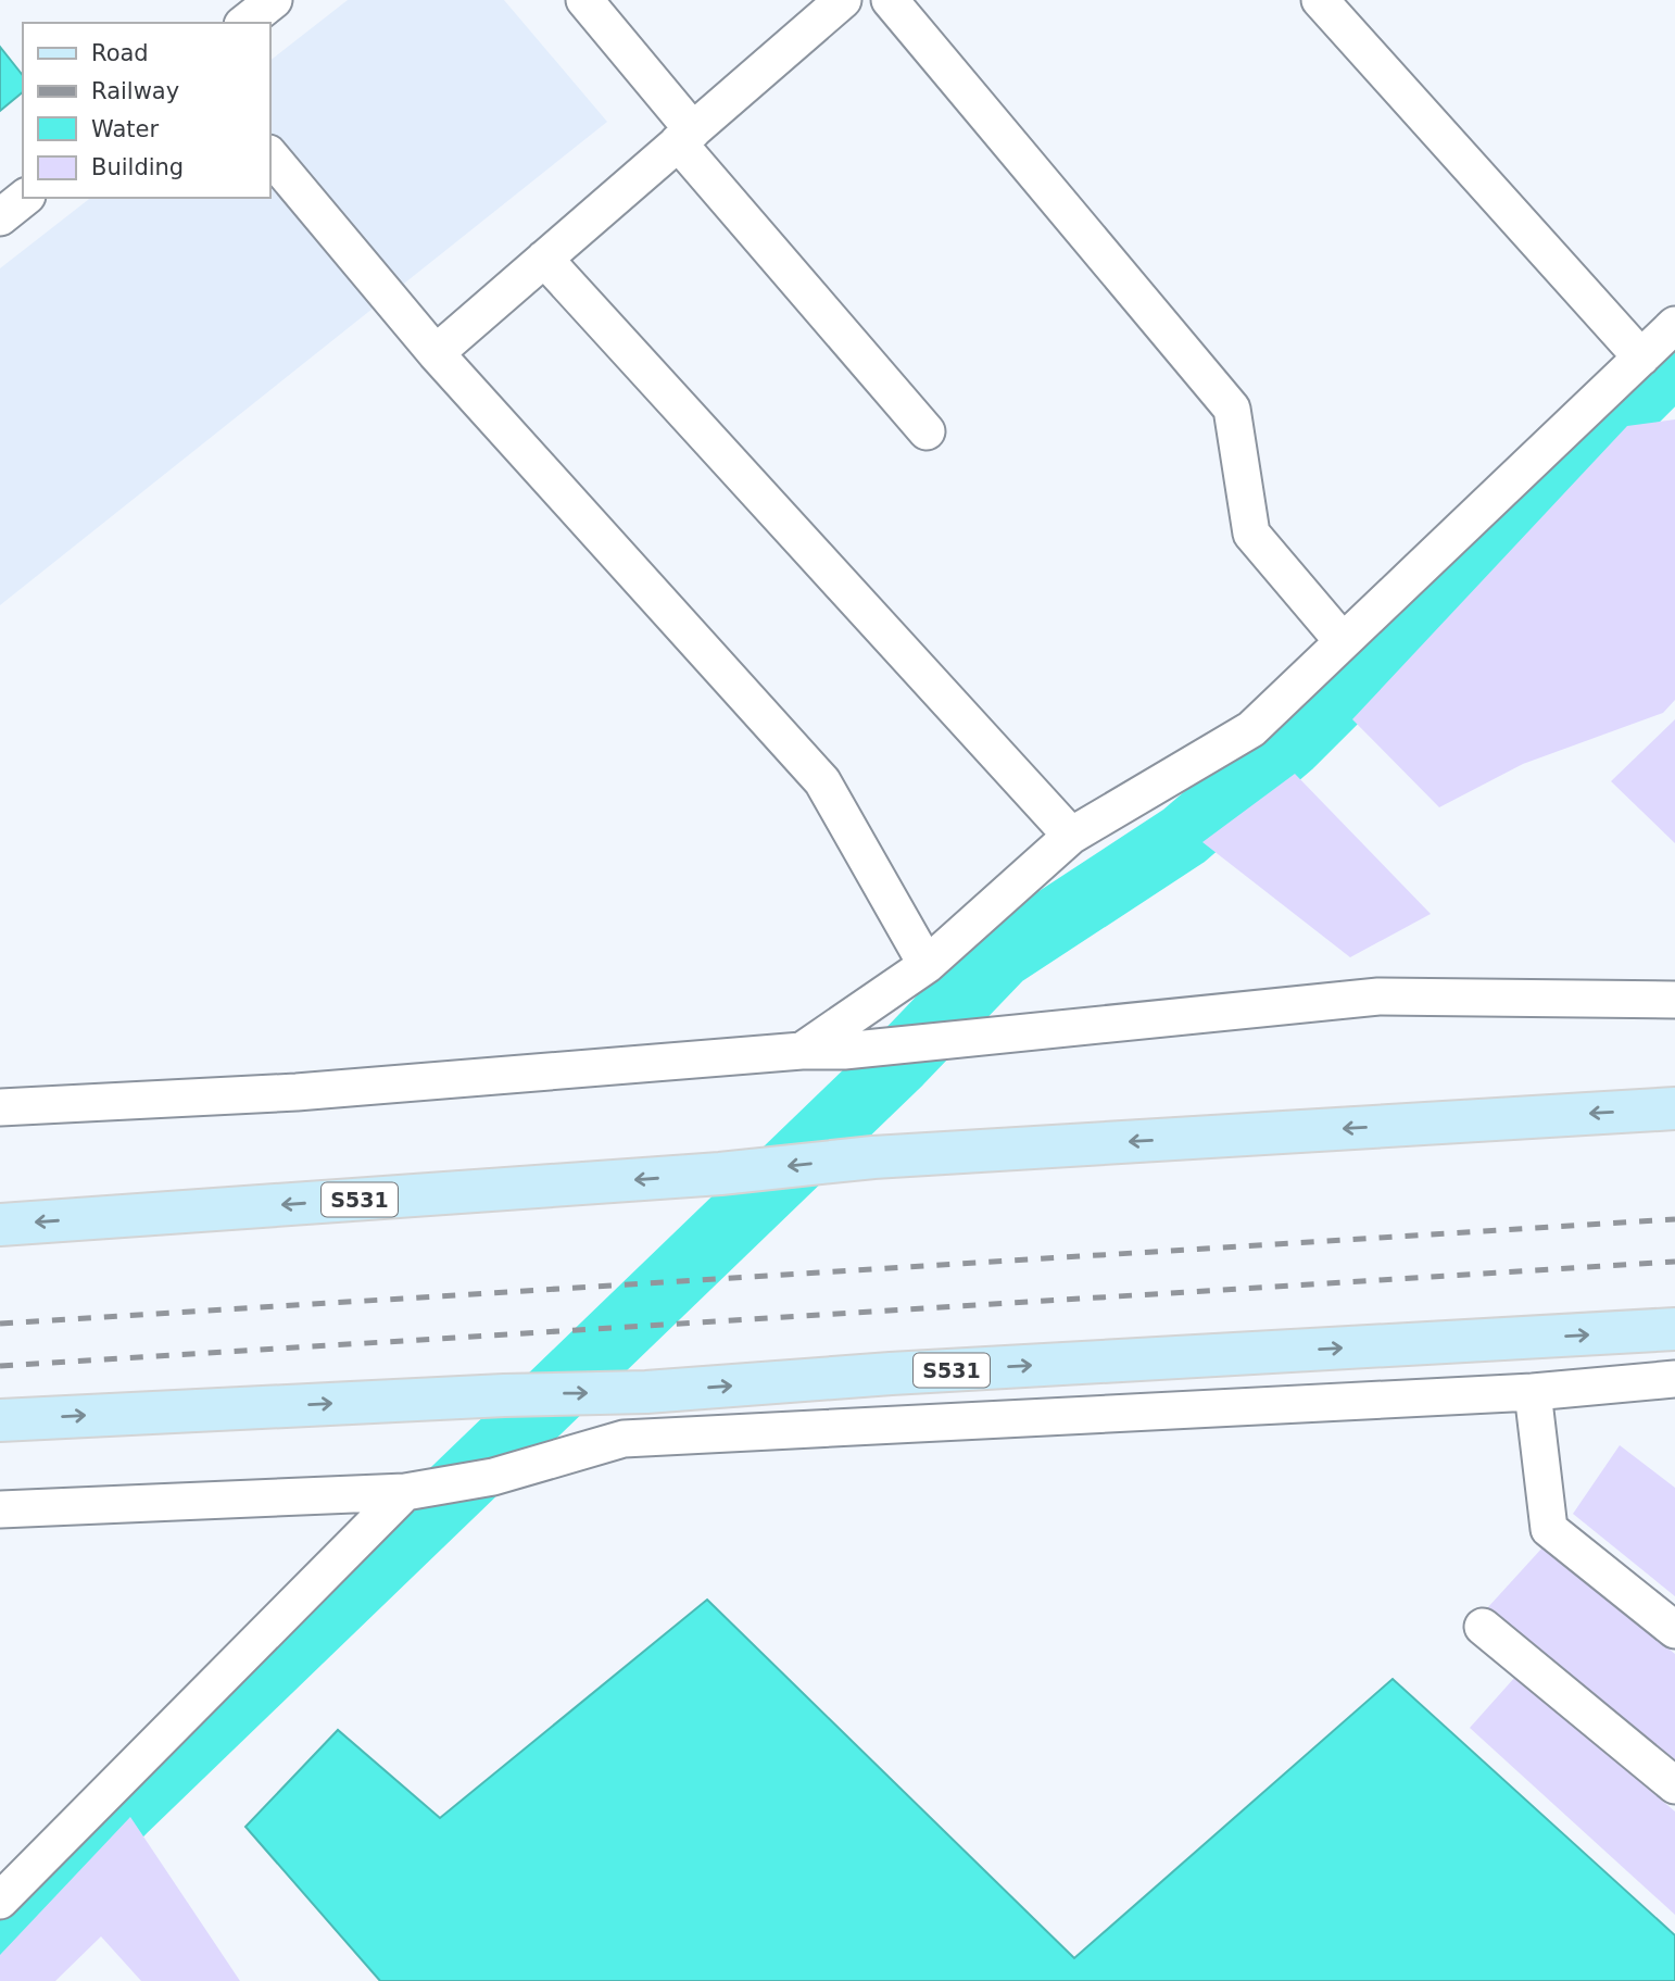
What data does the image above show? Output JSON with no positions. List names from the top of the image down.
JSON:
{
  "streets": {
    "main road": ["S531"]
  },
  "legend": [
    "Road",
    "Railway",
    "Water",
    "Building"
  ]
}
